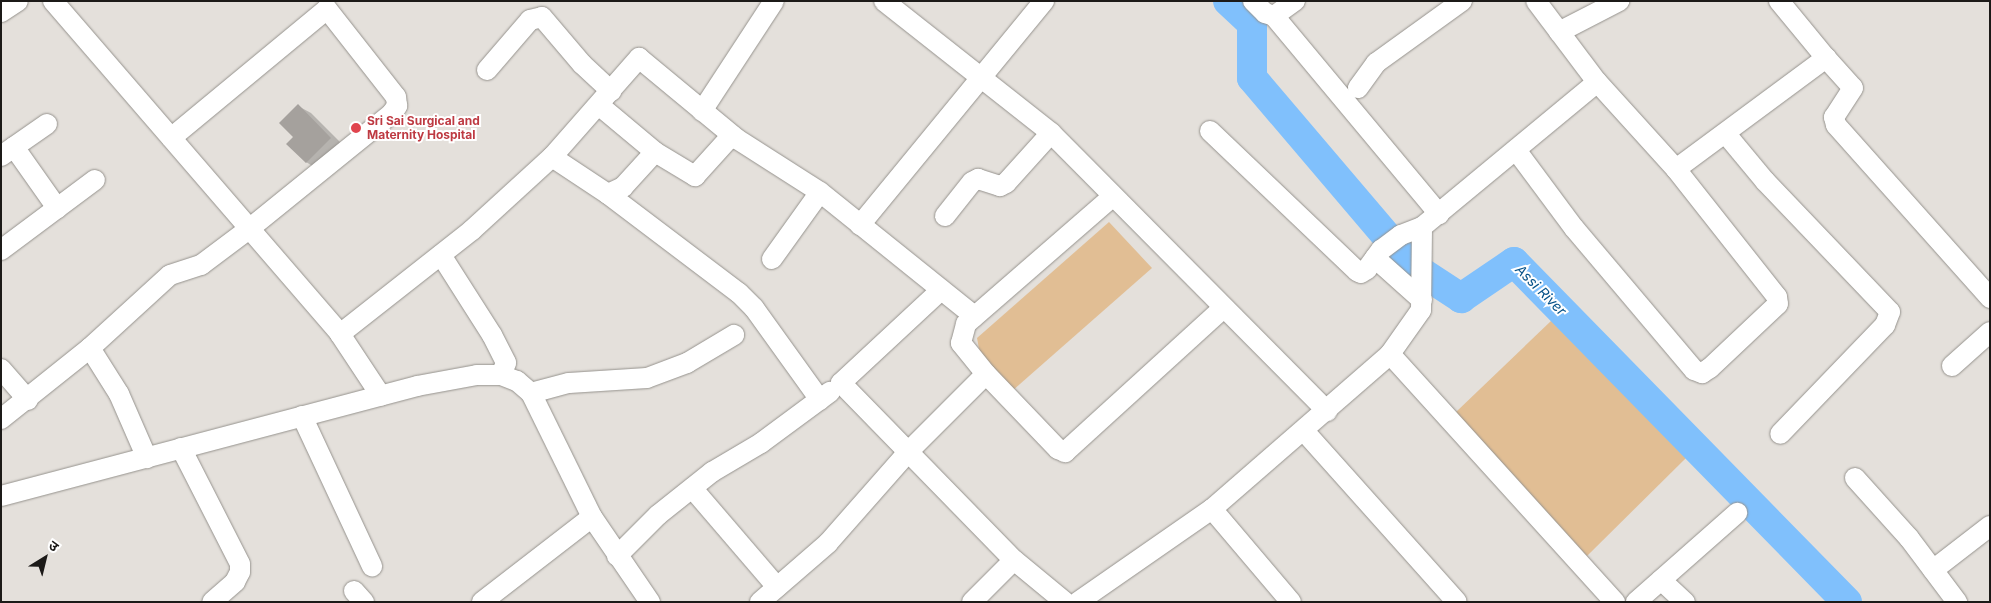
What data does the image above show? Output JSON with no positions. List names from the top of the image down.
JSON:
{
  "water": ["Assi River"],
  "places": ["Sri Sai Surgical and Maternity Hospital"],
  "north": "top right"
}
